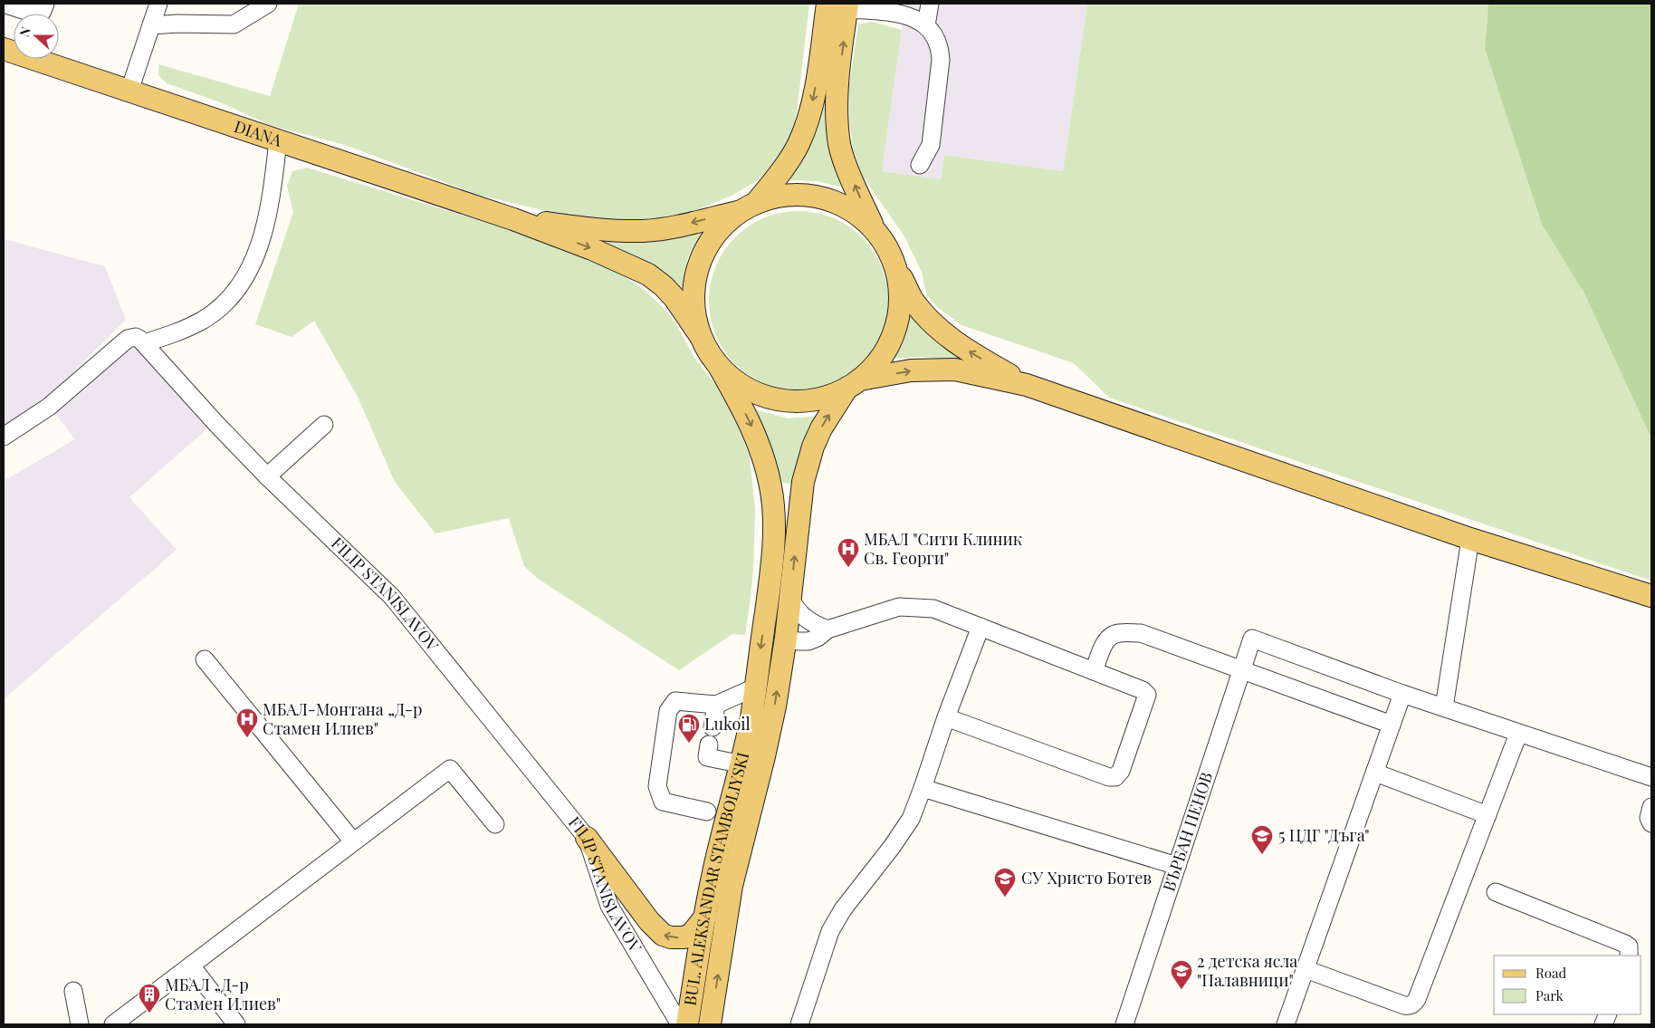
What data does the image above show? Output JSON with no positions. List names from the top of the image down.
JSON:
{
  "streets": {
    "main road": ["DIANA", "BUL. ALEKSANDAR STAMBOLIYSKI"],
    "street": ["FILIP STANISLAVOV", "ВЪРБАН ПЕНОВ"]
  },
  "places": {
    "hospital": ["МБАЛ \"Сити Клиник Св. Георги\"", "МБАЛ-Монтана „Д-р Стамен Илиев\""],
    "fuel station": ["Lukoil"],
    "school or university": ["5 ЦДГ \"Дъга\"", "СУ Христо Ботев", "2 детска ясла \"Палавници\""],
    "building": ["МБАЛ „Д-р Стамен Илиев\""]
  },
  "legend": ["Road", "Park"],
  "north": "left"
}
